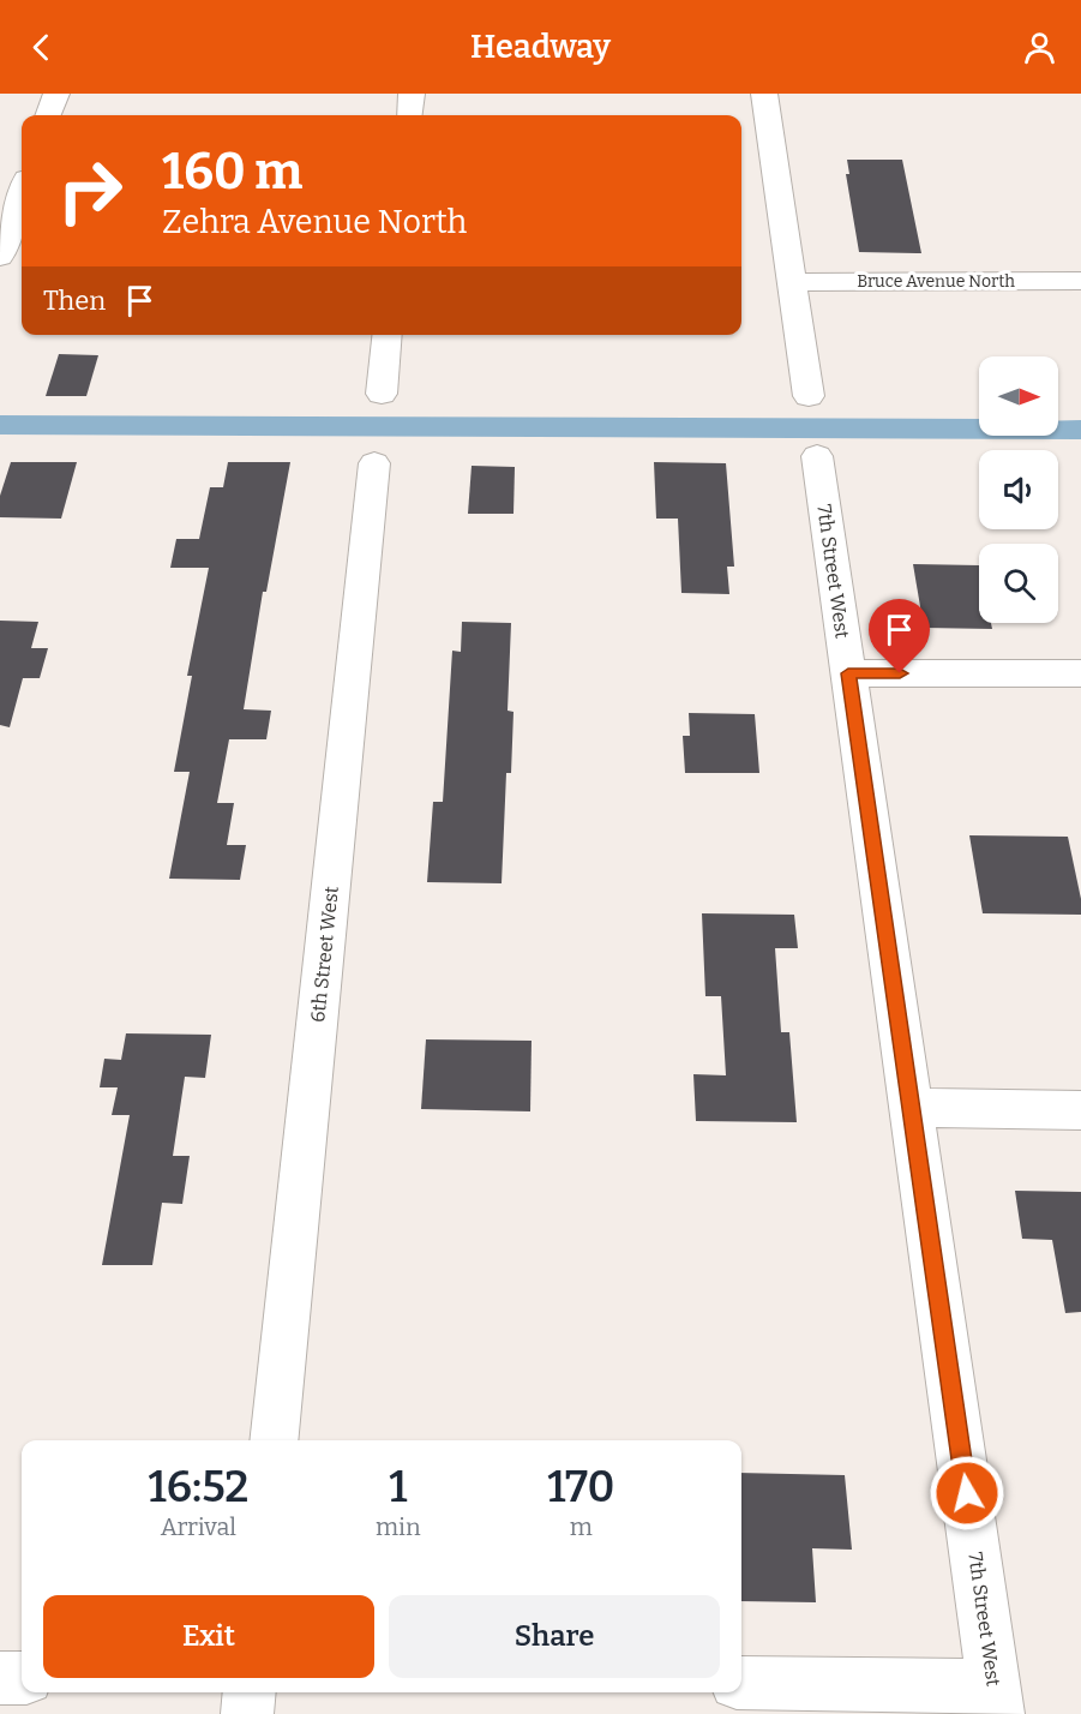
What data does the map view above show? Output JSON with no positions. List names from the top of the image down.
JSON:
{
  "streets": {
    "street": ["Bruce Avenue North", "7th Street West", "6th Street West"]
  },
  "north": "right",
  "page": {
    "header": "Headway",
    "turn": ["160 m", "Zehra Avenue North"],
    "then": "Then",
    "eta": [
      "16:52",
      "Arrival",
      "1",
      "min",
      "170",
      "m"
    ],
    "buttons": ["Exit", "Share"]
  }
}
